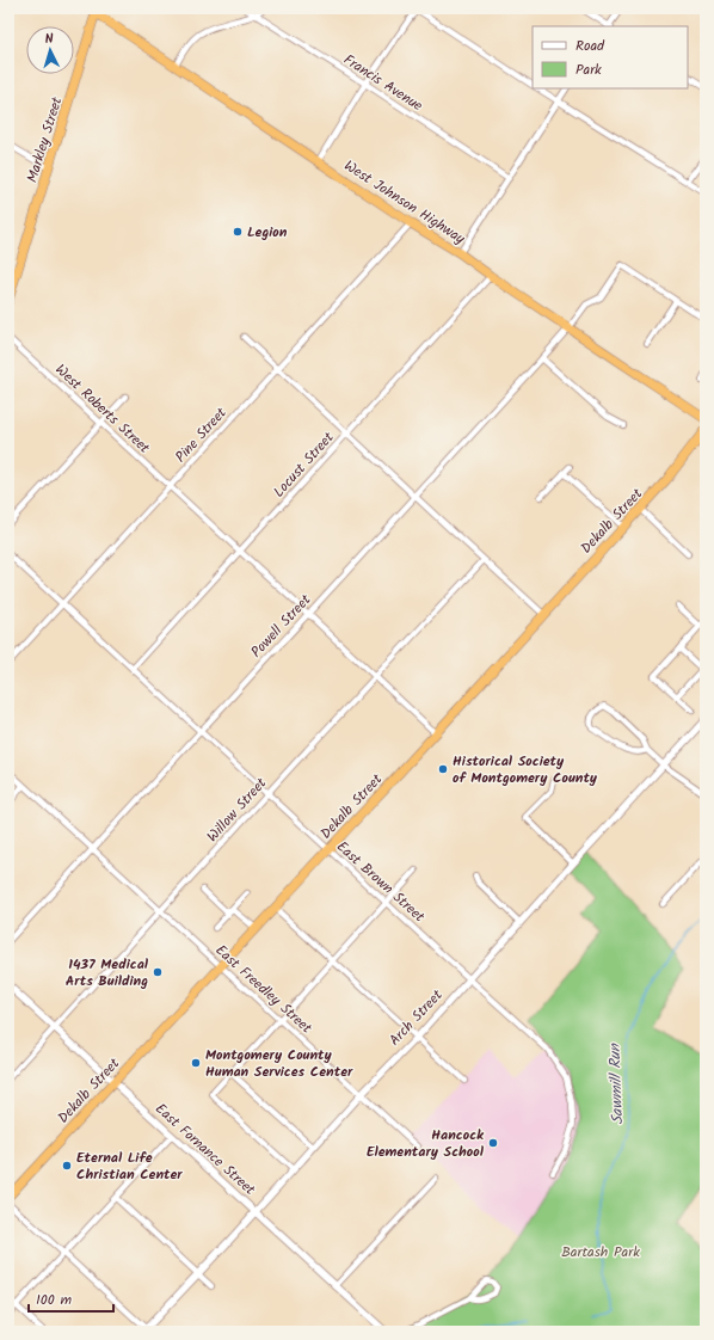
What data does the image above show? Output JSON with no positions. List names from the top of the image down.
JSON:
{
  "streets": {
    "highway": ["Markley Street", "West Johnson Highway", "Dekalb Street"],
    "street": [
      "Francis Avenue",
      "West Roberts Street",
      "Pine Street",
      "Locust Street",
      "Powell Street",
      "Willow Street",
      "East Brown Street",
      "East Freedley Street",
      "Arch Street",
      "East Fornance Street"
    ]
  },
  "crossings": [
    ["Markley Street", "West Johnson Highway"],
    ["West Johnson Highway", "Pine Street"],
    ["West Johnson Highway", "Locust Street"],
    ["West Johnson Highway", "Powell Street"],
    ["West Roberts Street", "Pine Street"],
    ["West Roberts Street", "Locust Street"],
    ["West Roberts Street", "Dekalb Street"],
    ["West Roberts Street", "Powell Street"],
    ["West Roberts Street", "Willow Street"],
    ["Pine Street", "East Brown Street"],
    ["Locust Street", "East Brown Street"],
    ["Dekalb Street", "East Brown Street"],
    ["Dekalb Street", "East Freedley Street"],
    ["Dekalb Street", "East Fornance Street"],
    ["Powell Street", "East Brown Street"],
    ["Powell Street", "East Freedley Street"],
    ["Willow Street", "East Brown Street"],
    ["Willow Street", "East Freedley Street"],
    ["Willow Street", "East Fornance Street"],
    ["East Brown Street", "Arch Street"],
    ["East Freedley Street", "Arch Street"],
    ["Arch Street", "East Fornance Street"]
  ],
  "water": ["Sawmill Run"],
  "parks": ["Bartash Park"],
  "places": [
    "Legion",
    "Historical Society of Montgomery County",
    "1437 Medical Arts Building",
    "Montgomery County Human Services Center",
    "Hancock Elementary School",
    "Eternal Life Christian Center"
  ],
  "legend": ["Road", "Park"],
  "scale_bar": "100 m",
  "north": "top"
}
